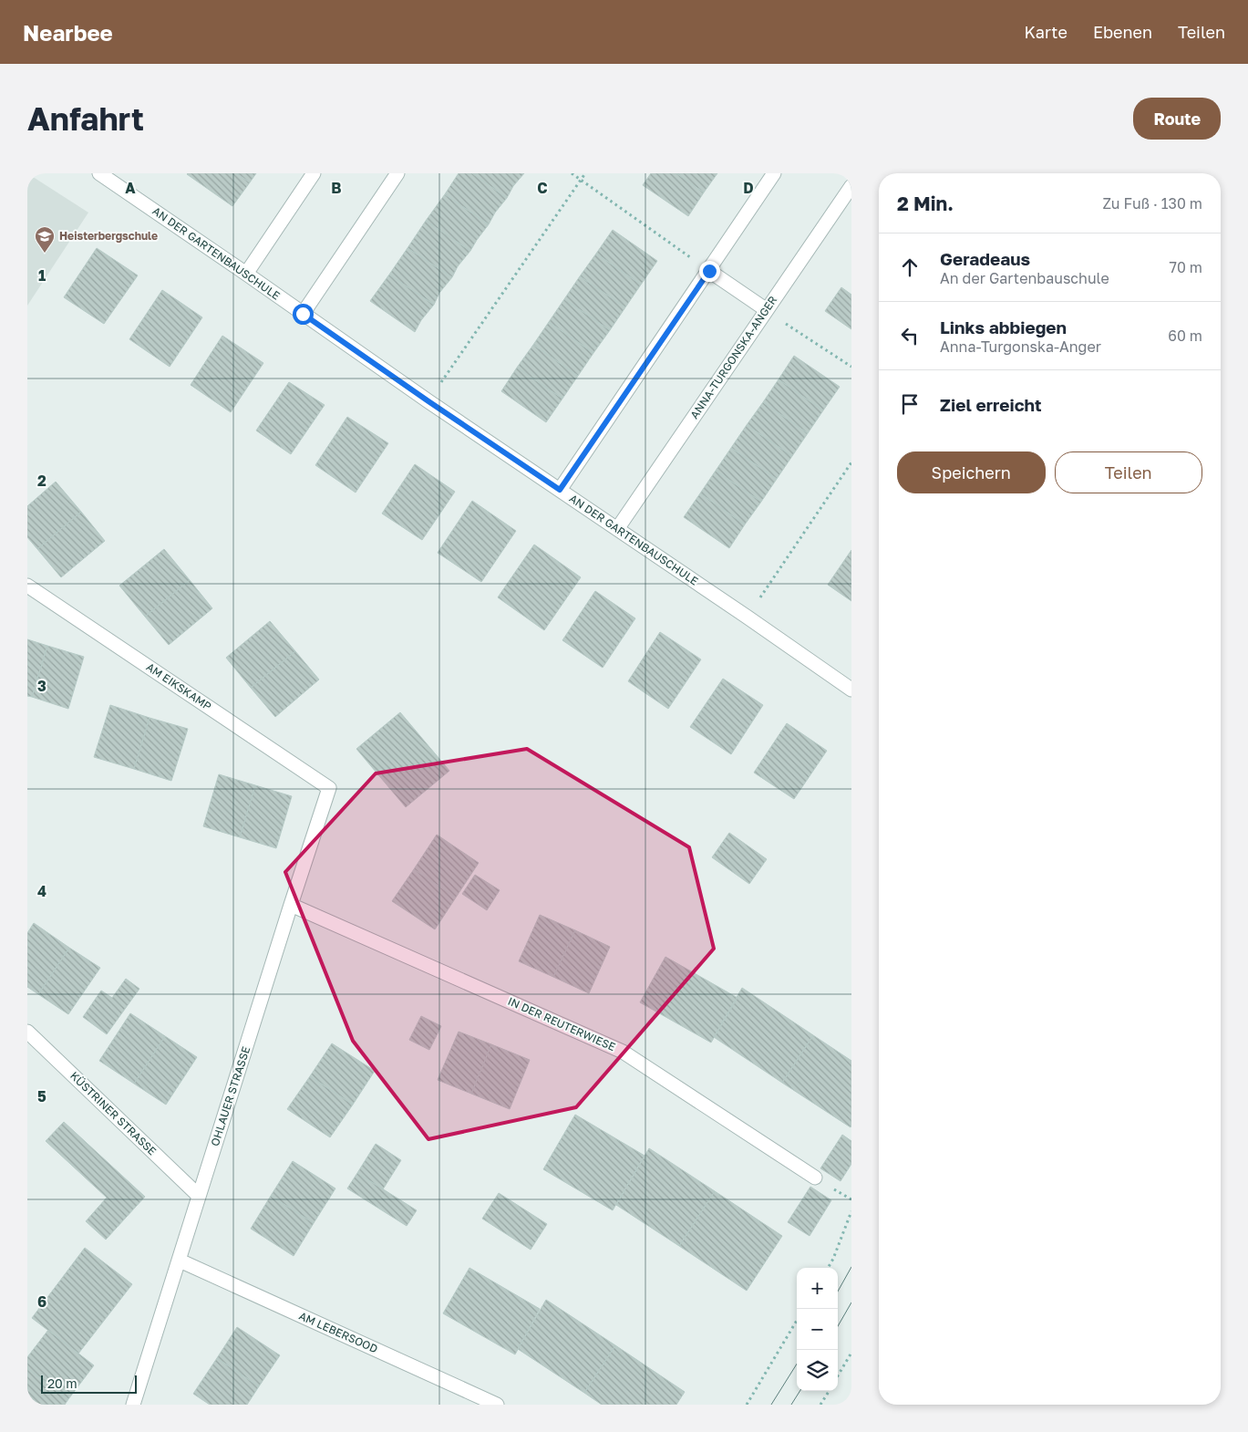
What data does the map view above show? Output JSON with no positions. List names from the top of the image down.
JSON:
{
  "streets": {
    "street": [
      "AN DER GARTENBAUSCHULE",
      "ANNA-TURGONSKA-ANGER",
      "AM EIKSKAMP",
      "IN DER REUTERWIESE",
      "OHLAUER STRASSE",
      "KÜSTRINER STRASSE",
      "AM LEBERSOOD"
    ]
  },
  "crossings": [
    ["AN DER GARTENBAUSCHULE", "ANNA-TURGONSKA-ANGER"],
    ["AM EIKSKAMP", "OHLAUER STRASSE"],
    ["IN DER REUTERWIESE", "OHLAUER STRASSE"],
    ["OHLAUER STRASSE", "KÜSTRINER STRASSE"],
    ["OHLAUER STRASSE", "AM LEBERSOOD"]
  ],
  "places": {
    "school or university": ["Heisterbergschule"]
  },
  "scale_bar": "20 m",
  "page": {
    "header": "Nearbee",
    "nav": ["Karte", "Ebenen", "Teilen"],
    "buttons": [
      "Route",
      ["Speichern", "Teilen"]
    ],
    "title": "Anfahrt",
    "heading": ["2 Min.", "Zu Fuß · 130 m"],
    "list": [
      ["Geradeaus", "An der Gartenbauschule", "70 m"],
      ["Links abbiegen", "Anna-Turgonska-Anger", "60 m"],
      "Ziel erreicht"
    ],
    "map_buttons": ["+", "−"],
    "scale": "20 m"
  },
  "grid": {
    "columns": [
      "A",
      "B",
      "C",
      "D"
    ],
    "rows": [
      "1",
      "2",
      "3",
      "4",
      "5",
      "6"
    ]
  }
}
